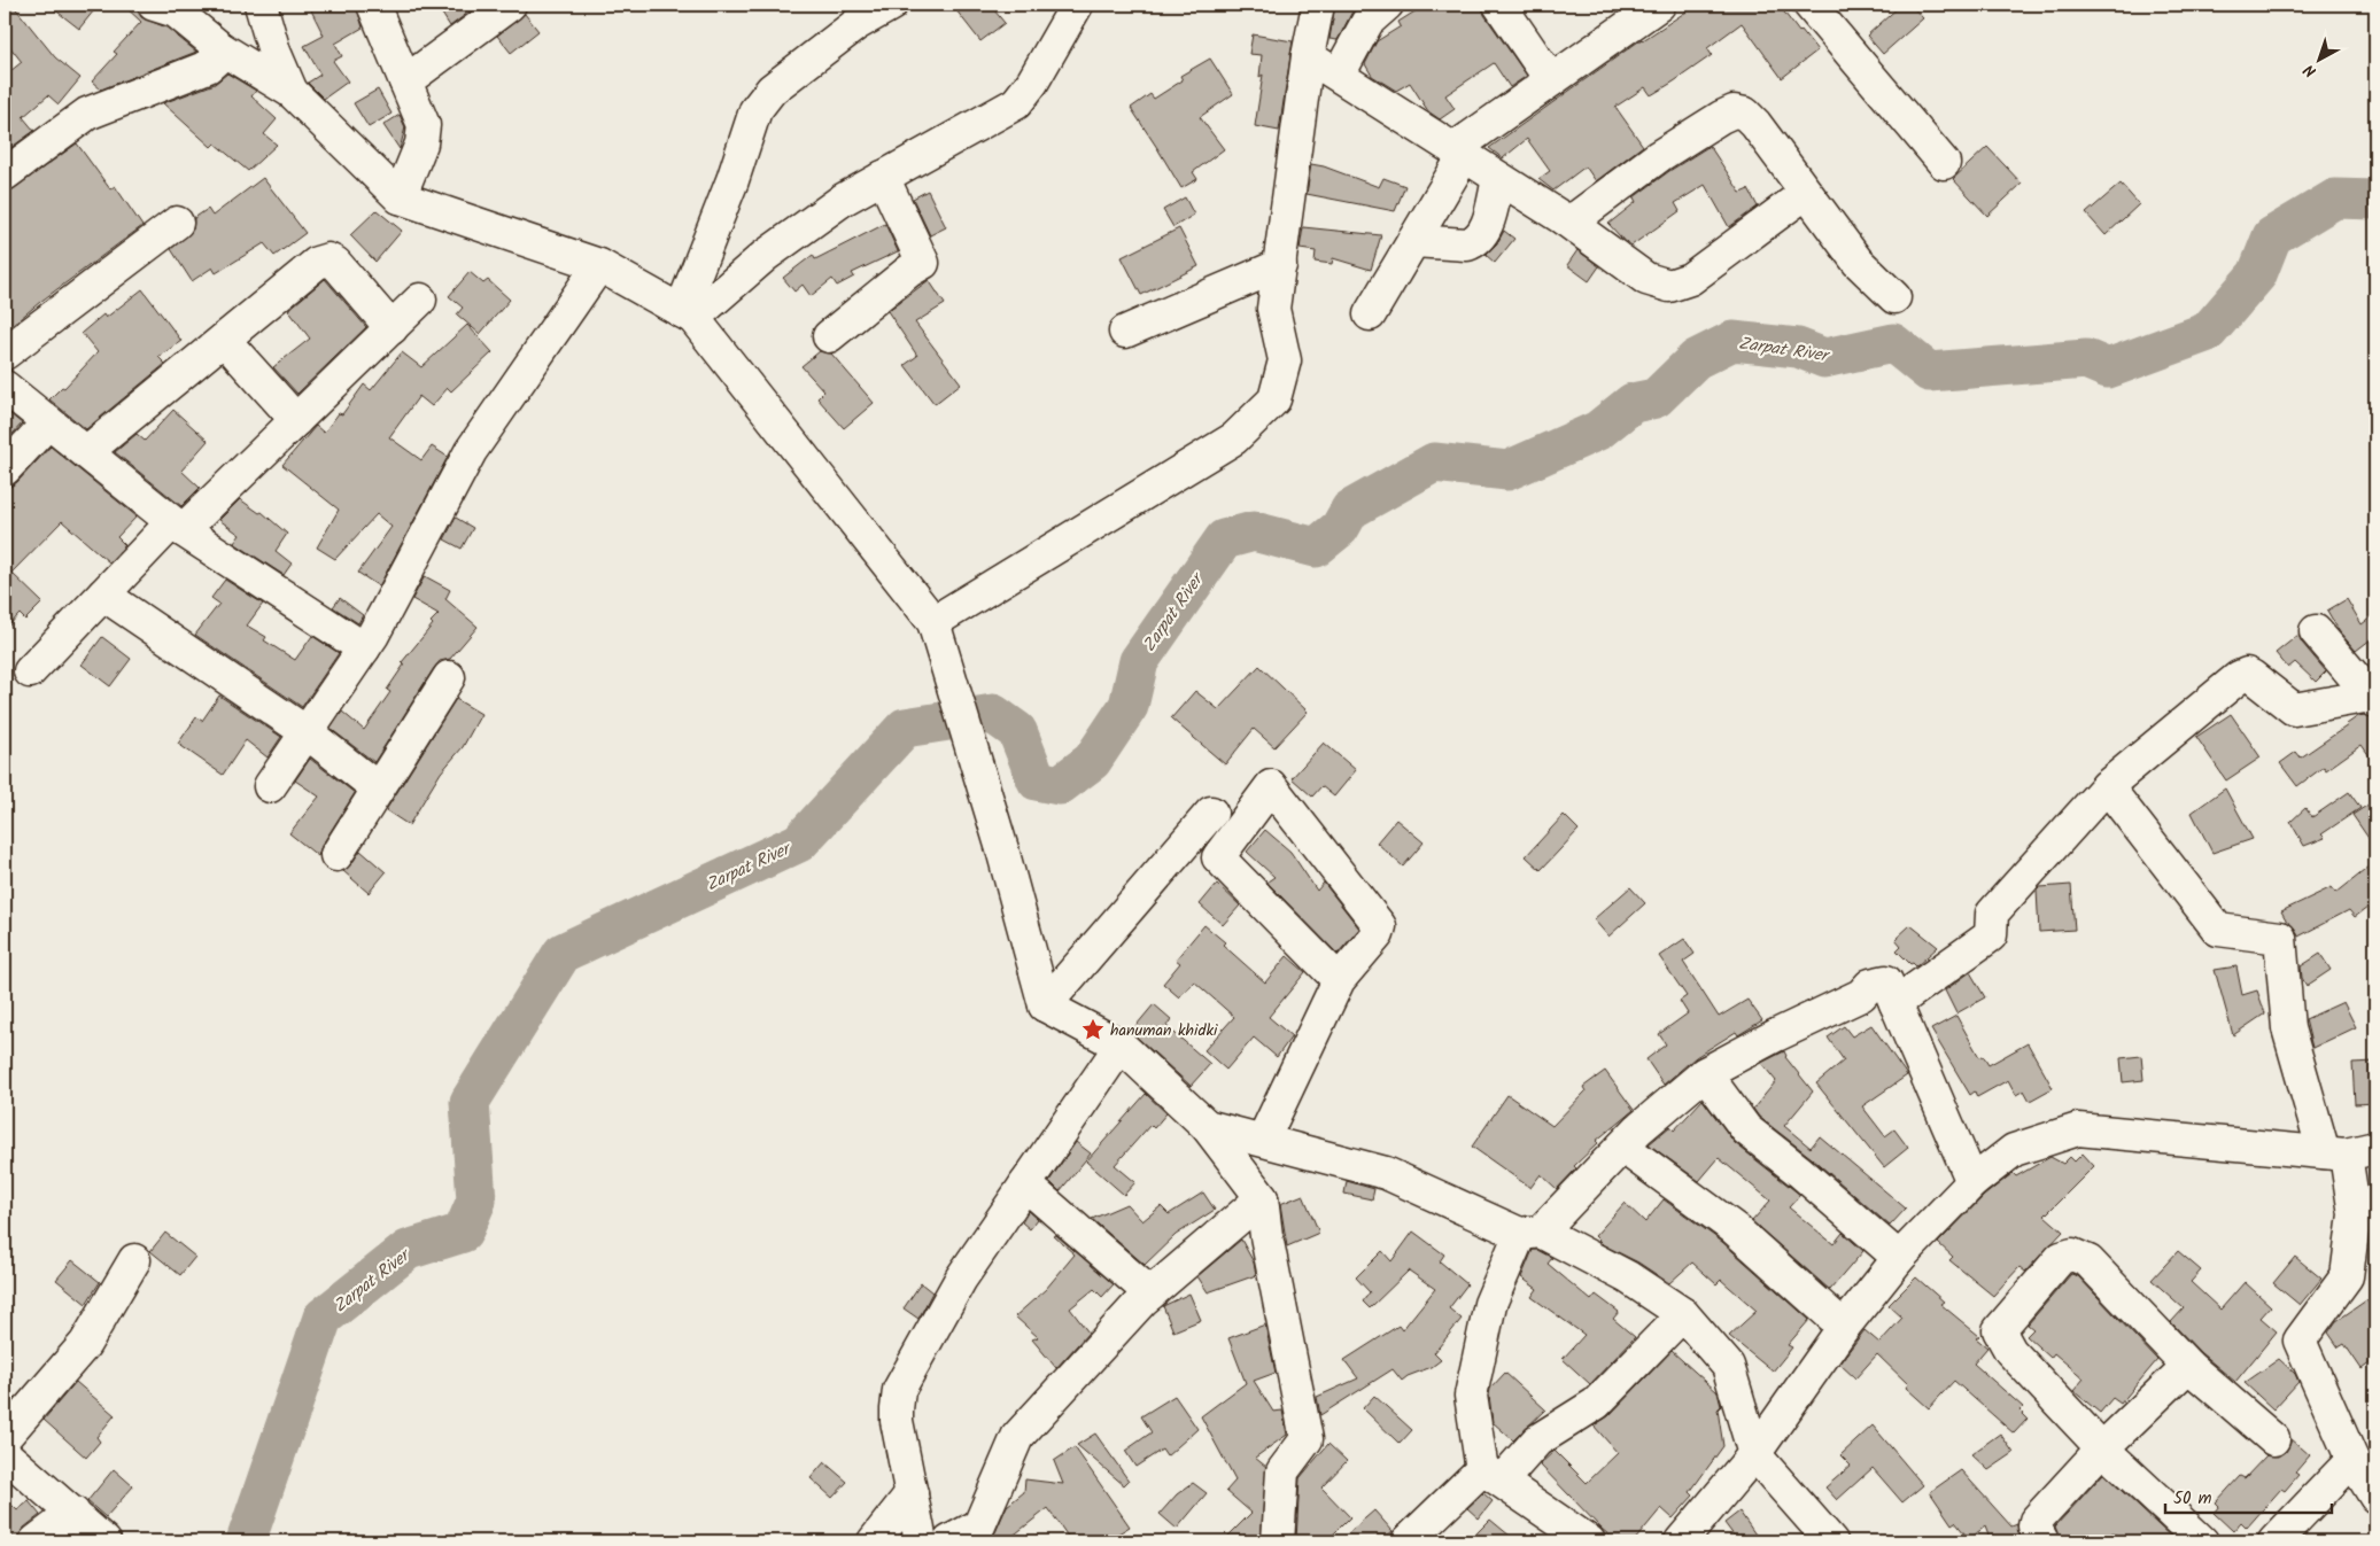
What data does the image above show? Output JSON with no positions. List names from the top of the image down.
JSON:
{
  "water": ["Zarpat River"],
  "places": {
    "place": ["hanuman khidki"]
  },
  "scale_bar": "50 m",
  "north": "bottom left"
}
